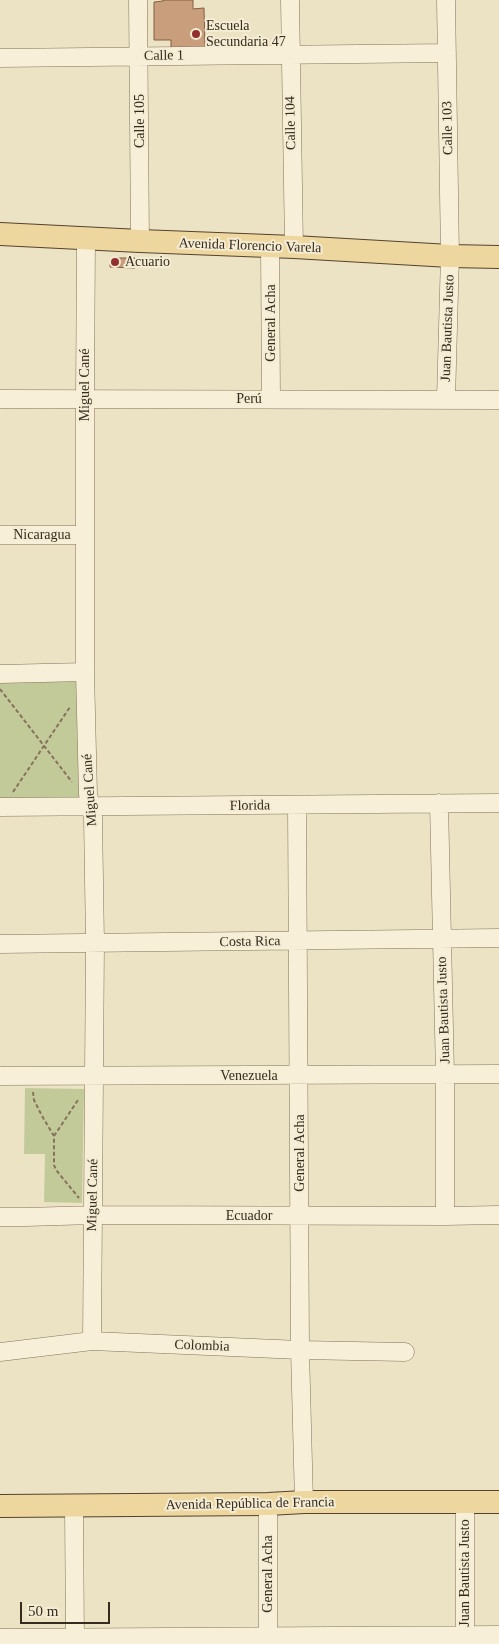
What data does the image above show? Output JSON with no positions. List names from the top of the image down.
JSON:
{
  "streets": {
    "main road": ["Avenida Florencio Varela", "Avenida República de Francia"],
    "street": [
      "Calle 1",
      "Calle 105",
      "Calle 104",
      "Calle 103",
      "General Acha",
      "Juan Bautista Justo",
      "Miguel Cané",
      "Perú",
      "Nicaragua",
      "Florida",
      "Costa Rica",
      "Venezuela",
      "Ecuador",
      "Colombia"
    ]
  },
  "crossings": [
    ["Calle 1", "Calle 105"],
    ["Calle 1", "Calle 104"],
    ["Calle 1", "Calle 103"],
    ["Calle 105", "Avenida Florencio Varela"],
    ["Calle 104", "Avenida Florencio Varela"],
    ["Calle 103", "Avenida Florencio Varela"],
    ["Calle 103", "Juan Bautista Justo"],
    ["Avenida Florencio Varela", "General Acha"],
    ["Avenida Florencio Varela", "Juan Bautista Justo"],
    ["Avenida Florencio Varela", "Miguel Cané"],
    ["General Acha", "Perú"],
    ["General Acha", "Florida"],
    ["General Acha", "Costa Rica"],
    ["General Acha", "Venezuela"],
    ["General Acha", "Ecuador"],
    ["General Acha", "Colombia"],
    ["General Acha", "Avenida República de Francia"],
    ["Juan Bautista Justo", "Perú"],
    ["Juan Bautista Justo", "Florida"],
    ["Juan Bautista Justo", "Costa Rica"],
    ["Juan Bautista Justo", "Venezuela"],
    ["Juan Bautista Justo", "Ecuador"],
    ["Juan Bautista Justo", "Avenida República de Francia"],
    ["Miguel Cané", "Perú"],
    ["Miguel Cané", "Nicaragua"],
    ["Miguel Cané", "Florida"],
    ["Miguel Cané", "Costa Rica"],
    ["Miguel Cané", "Venezuela"],
    ["Miguel Cané", "Ecuador"],
    ["Miguel Cané", "Colombia"]
  ],
  "places": ["Escuela Secundaria 47", "Acuario"],
  "scale_bar": "50 m"
}
